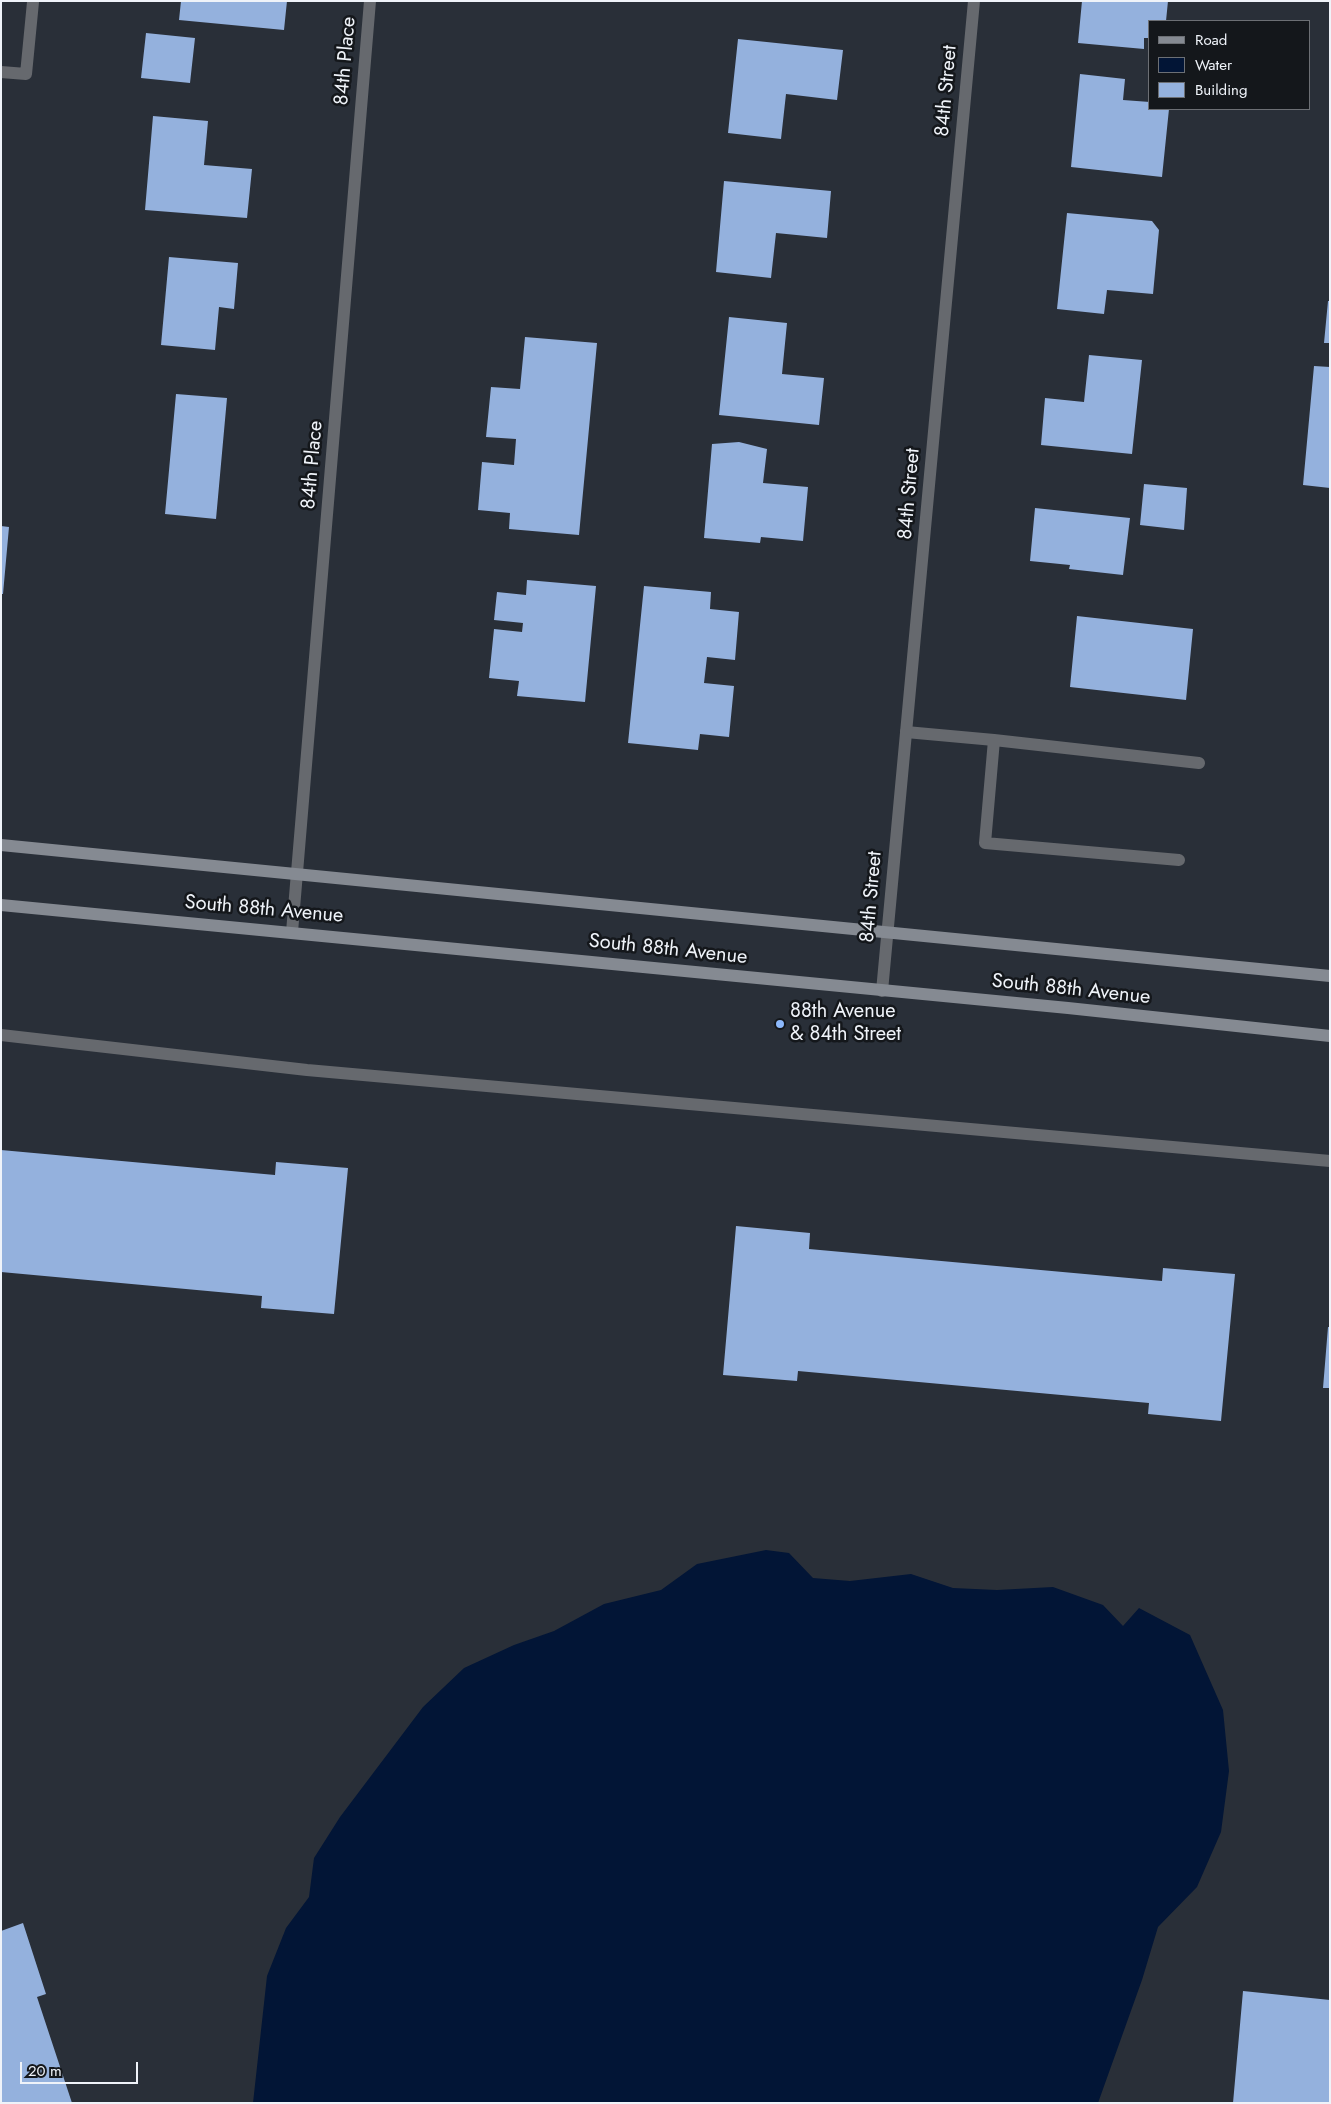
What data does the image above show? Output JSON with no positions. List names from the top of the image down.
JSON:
{
  "streets": {
    "street": ["84th Place", "84th Street", "South 88th Avenue"]
  },
  "crossings": [
    ["84th Place", "South 88th Avenue"],
    ["84th Street", "South 88th Avenue"]
  ],
  "places": ["88th Avenue & 84th Street"],
  "legend": ["Road", "Water", "Building"],
  "scale_bar": "20 m"
}
